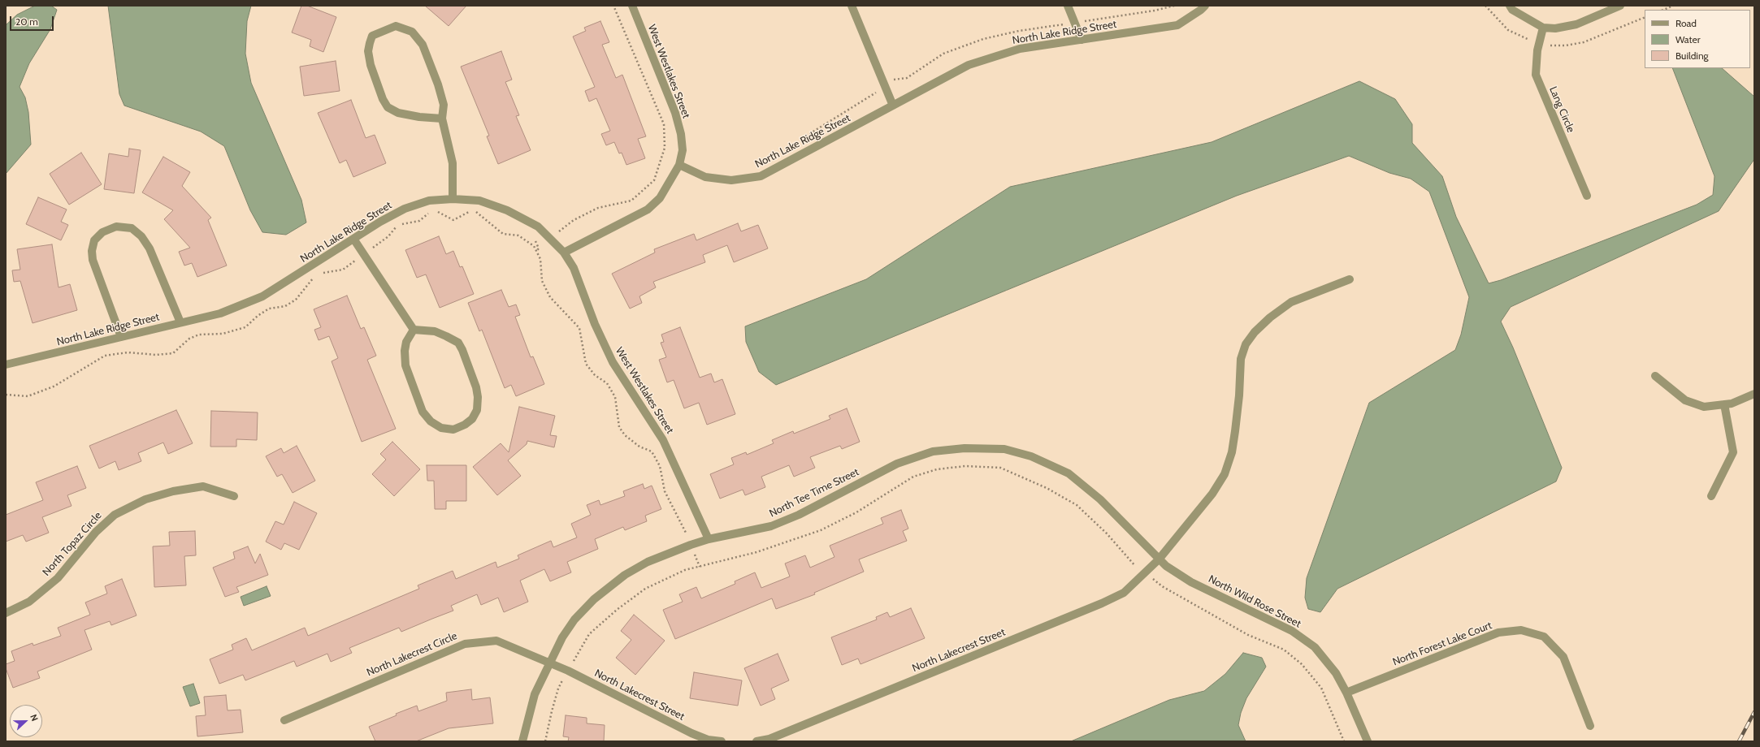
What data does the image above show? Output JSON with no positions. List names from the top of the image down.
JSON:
{
  "streets": {
    "street": [
      "North Lake Ridge Street",
      "West Westlakes Street",
      "Lang Circle",
      "North Tee Time Street",
      "North Topaz Circle",
      "North Wild Rose Street",
      "North Forest Lake Court",
      "North Lakecrest Street",
      "North Lakecrest Circle"
    ]
  },
  "crossings": [
    ["North Lake Ridge Street", "West Westlakes Street"],
    ["West Westlakes Street", "North Tee Time Street"],
    ["North Tee Time Street", "North Wild Rose Street"],
    ["North Tee Time Street", "North Lakecrest Street"],
    ["North Tee Time Street", "North Lakecrest Circle"],
    ["North Wild Rose Street", "North Forest Lake Court"],
    ["North Wild Rose Street", "North Lakecrest Street"],
    ["North Lakecrest Street", "North Lakecrest Circle"]
  ],
  "legend": ["Road", "Water", "Building"],
  "scale_bar": "20 m",
  "north": "right"
}
